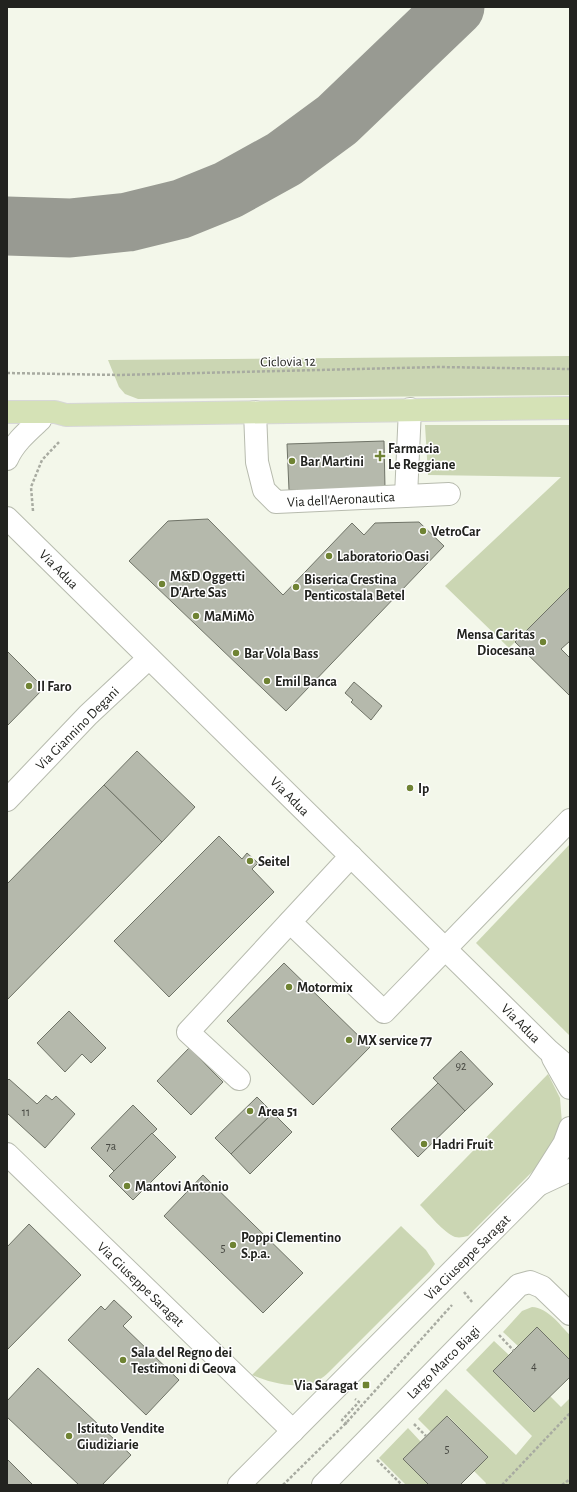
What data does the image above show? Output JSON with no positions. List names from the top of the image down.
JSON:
{
  "streets": {
    "street": [
      "Via dell'Aeronautica",
      "Via Adua",
      "Via Giannino Degani",
      "Via Giuseppe Saragat",
      "Largo Marco Biagi"
    ],
    "path": ["Ciclovia 12"]
  },
  "crossings": [
    ["Via Adua", "Via Giannino Degani"]
  ],
  "places": {
    "health": ["Farmacia Le Reggiane"],
    "other": [
      "Bar Martini",
      "VetroCar",
      "Laboratorio Oasi",
      "M&D Oggetti D'Arte Sas",
      "Biserica Crestina Penticostala Betel",
      "MaMiMò",
      "Mensa Caritas Diocesana",
      "Bar Vola Bass",
      "Emil Banca",
      "Il Faro",
      "Ip",
      "Seitel",
      "Motormix",
      "MX service 77",
      "Area 51",
      "Hadri Fruit",
      "Mantovi Antonio",
      "Poppi Clementino S.p.a.",
      "Sala del Regno dei Testimoni di Geova",
      "Istituto Vendite Giudiziarie"
    ],
    "transit": ["Via Saragat"]
  },
  "house_numbers": [
    "92",
    "11",
    "7a",
    "5",
    "4",
    "5"
  ]
}
